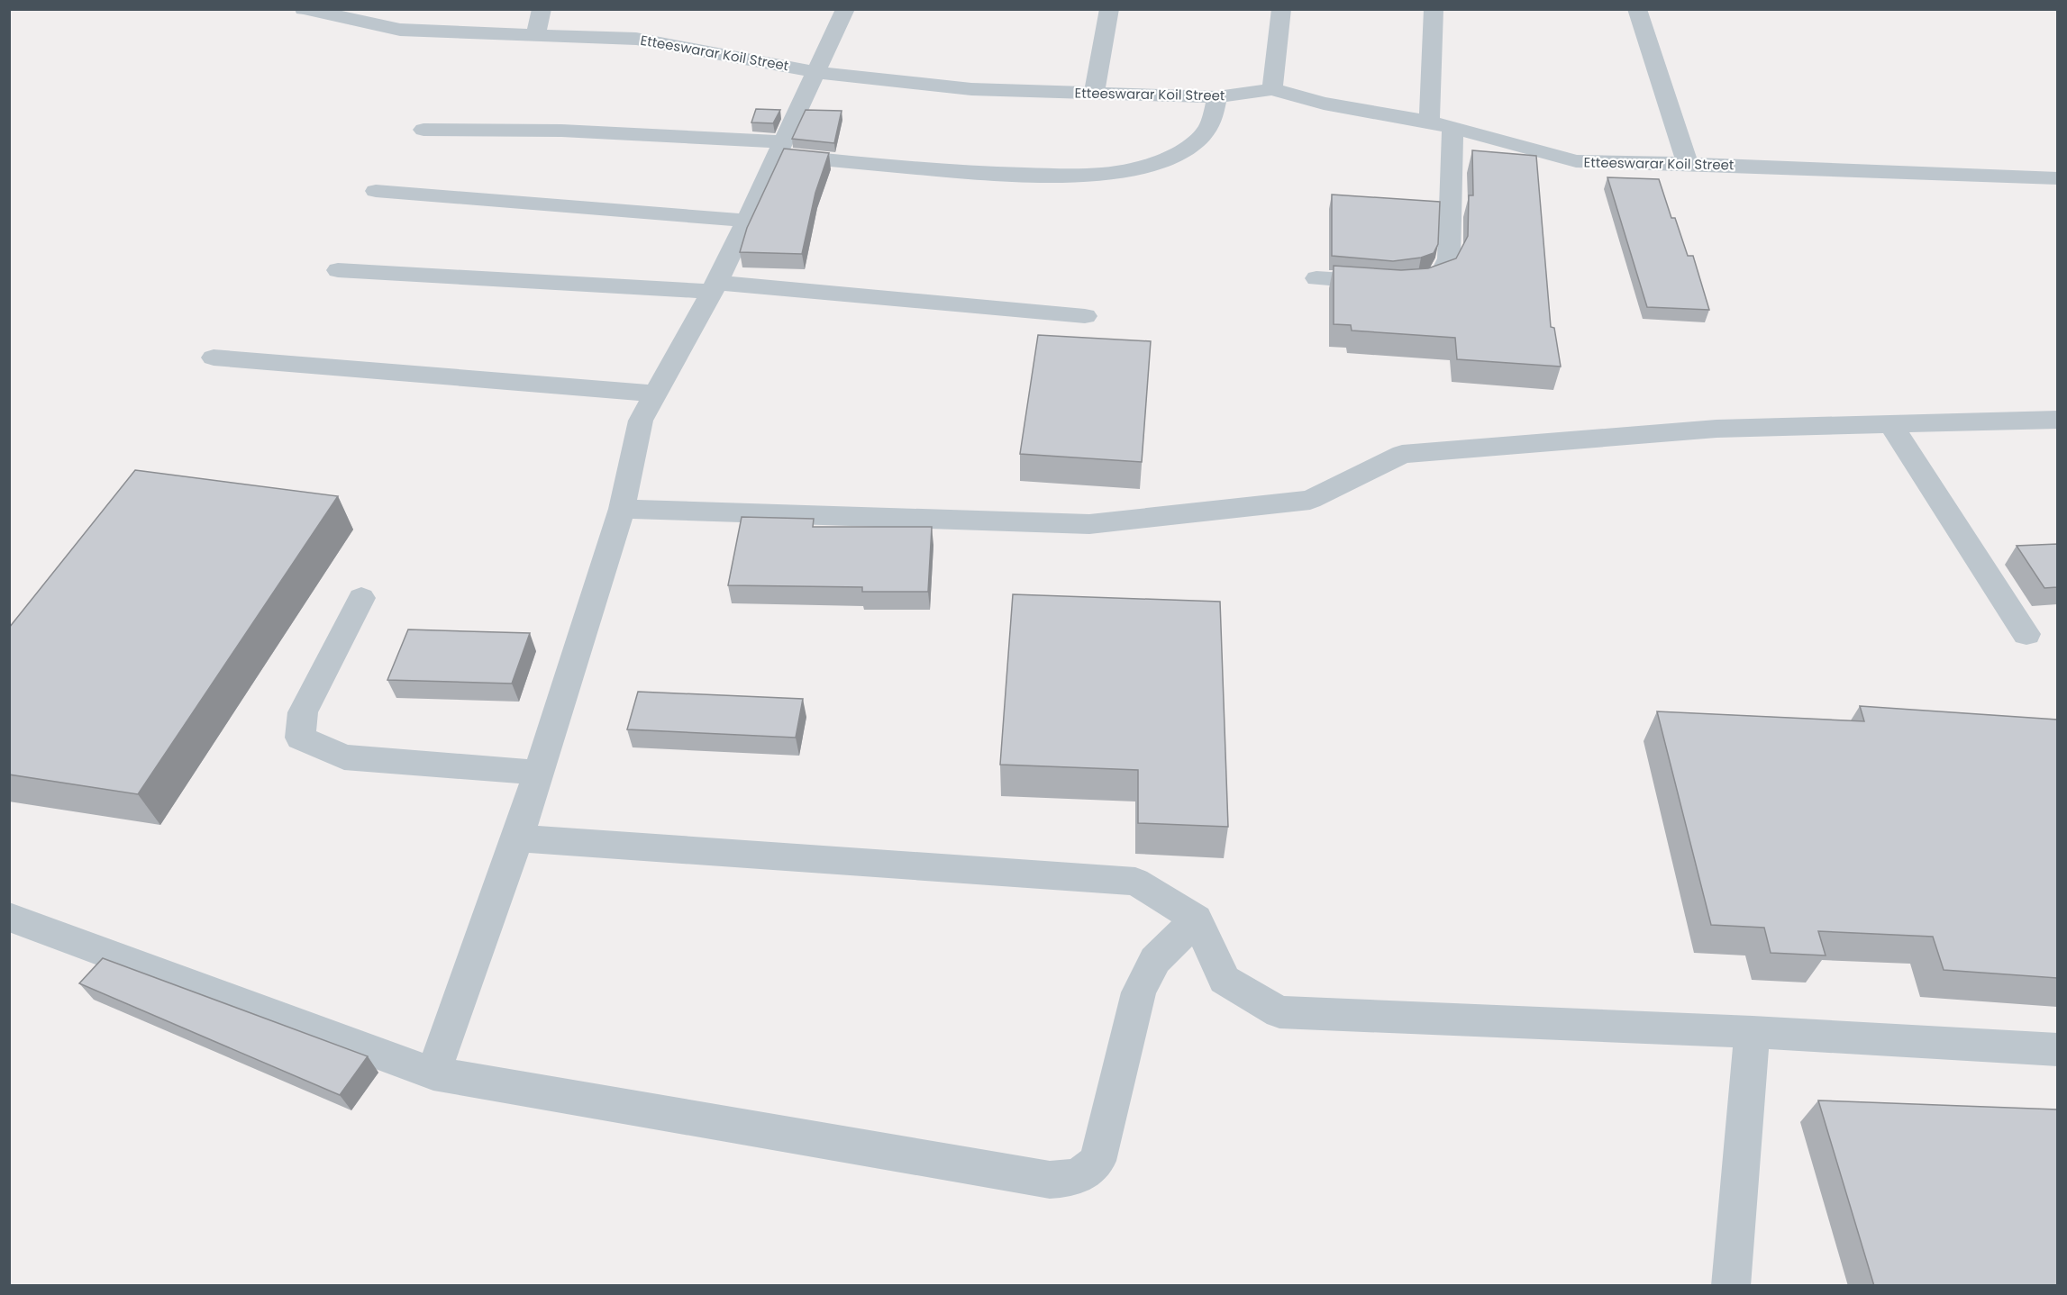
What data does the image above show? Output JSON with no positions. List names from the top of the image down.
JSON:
{
  "streets": {
    "street": ["Etteeswarar Koil Street"]
  }
}
